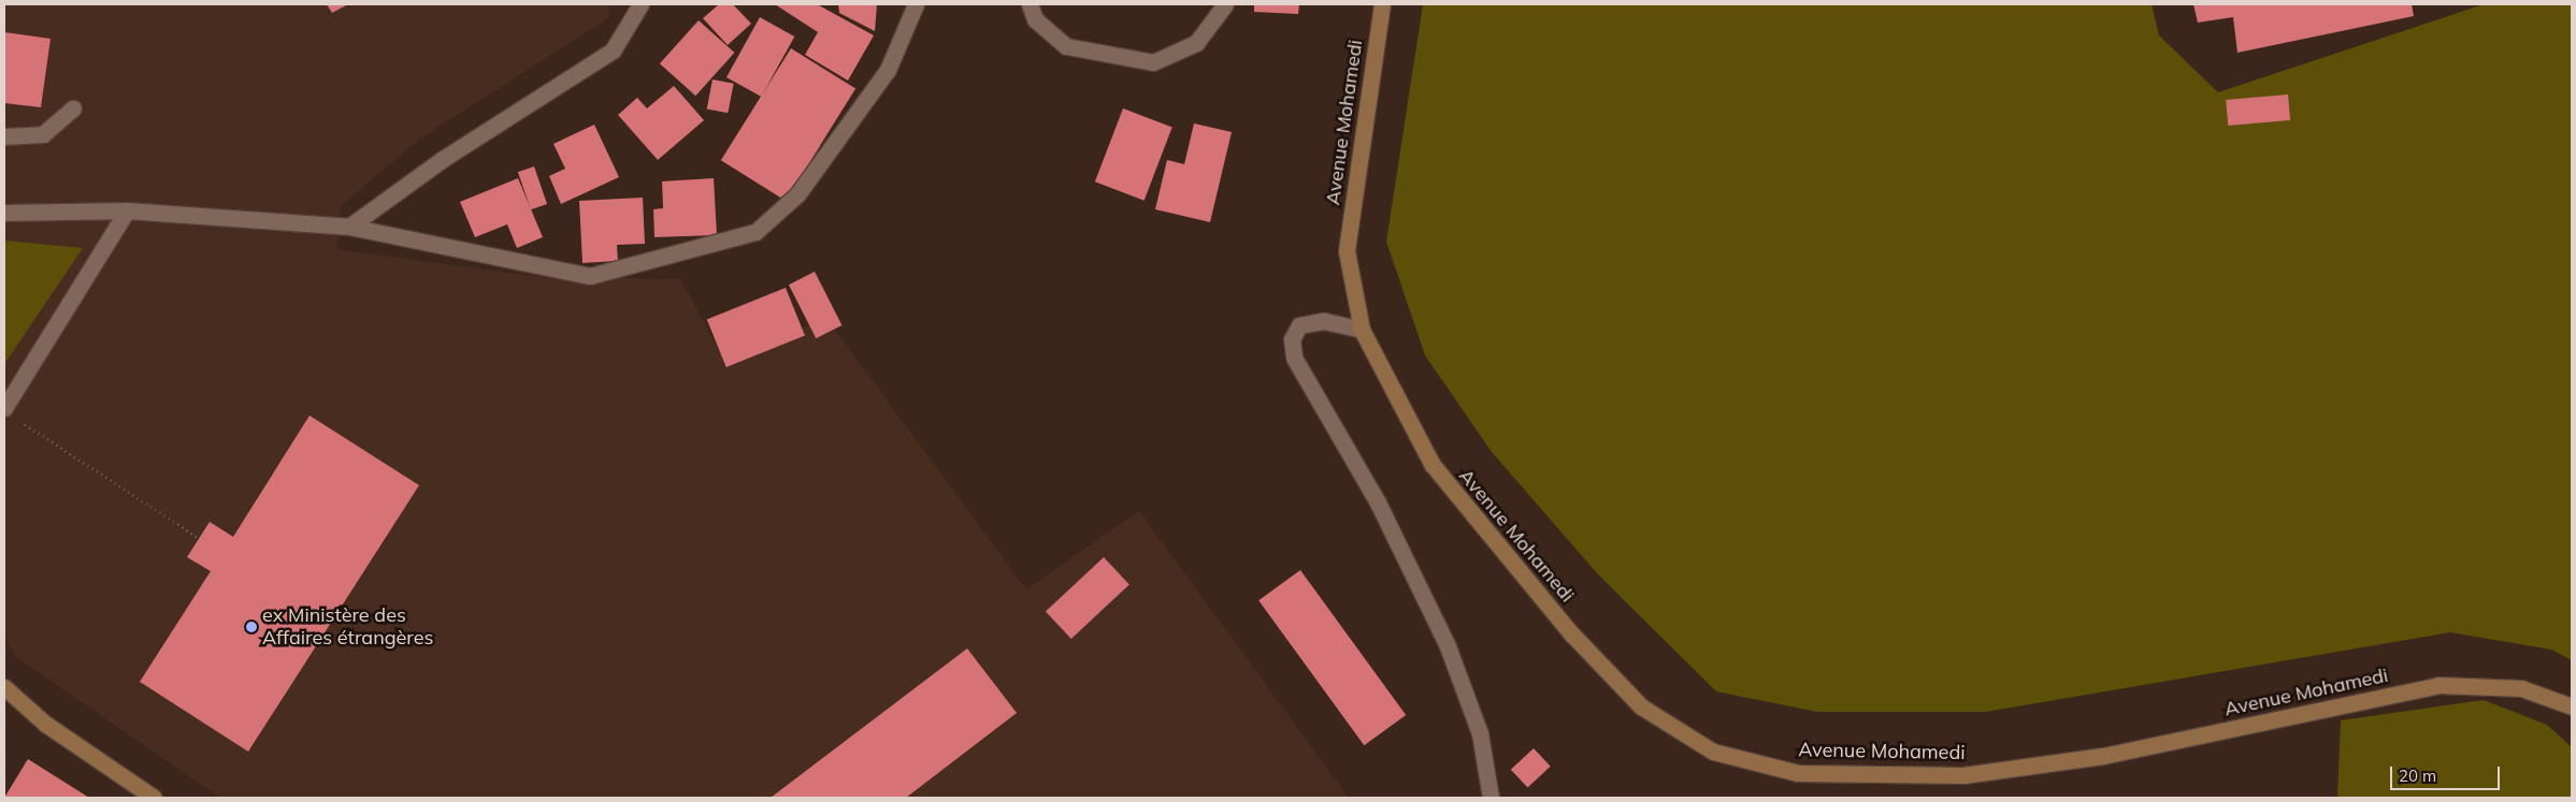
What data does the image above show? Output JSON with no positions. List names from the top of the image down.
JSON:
{
  "streets": {
    "main road": ["Avenue Mohamedi"]
  },
  "places": ["ex Ministère des Affaires étrangères"],
  "scale_bar": "20 m"
}
